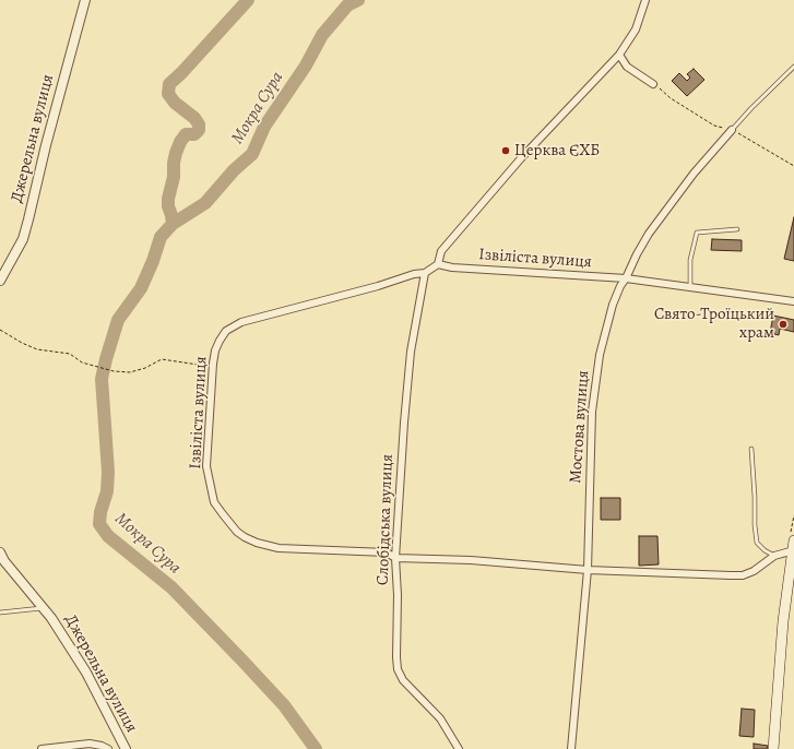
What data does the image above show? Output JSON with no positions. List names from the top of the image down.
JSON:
{
  "streets": {
    "street": [
      "Джерельна вулиця",
      "Ізвіліста вулиця",
      "Мостова вулиця",
      "Слобідська вулиця"
    ]
  },
  "crossings": [
    ["Ізвіліста вулиця", "Мостова вулиця"],
    ["Ізвіліста вулиця", "Слобідська вулиця"]
  ],
  "water": ["Мокра Сура"],
  "places": ["Церква ЄХБ", "Свято-Троїцький храм"]
}
